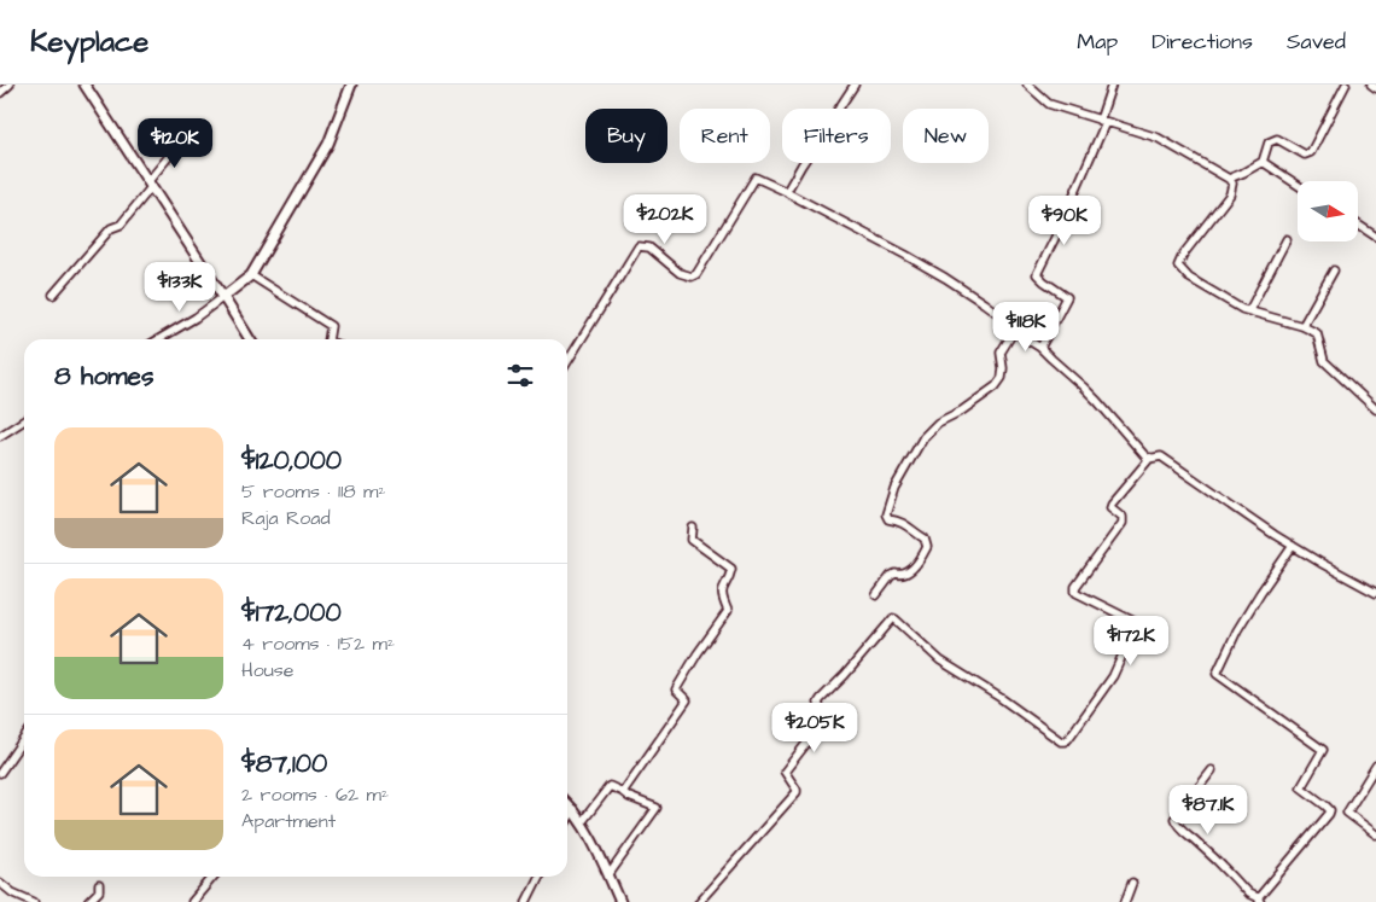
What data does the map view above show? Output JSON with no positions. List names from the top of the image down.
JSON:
{
  "north": "right",
  "page": {
    "header": "Keyplace",
    "nav": ["Map", "Directions", "Saved"],
    "chip": [
      "Buy",
      "Rent",
      "Filters",
      "New"
    ],
    "price": [
      "$120K",
      "$202K",
      "$90K",
      "$133K",
      "$118K",
      "$172K",
      "$205K",
      "$87.1K"
    ],
    "heading": "8 homes",
    "list": [
      {
        "name": "$120,000",
        "note": "5 rooms · 118 m² · Raja Road"
      },
      {
        "name": "$172,000",
        "note": "4 rooms · 152 m² · House"
      },
      {
        "name": "$87,100",
        "note": "2 rooms · 62 m² · Apartment"
      }
    ]
  }
}
